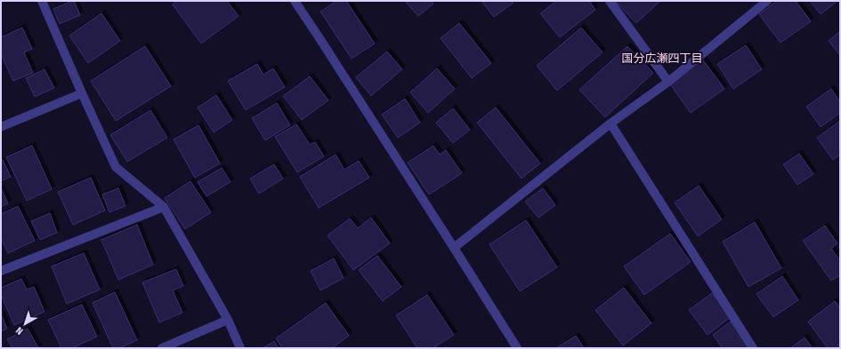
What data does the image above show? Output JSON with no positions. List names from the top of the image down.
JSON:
{
  "districts": ["国分広瀬四丁目"],
  "north": "bottom left"
}
